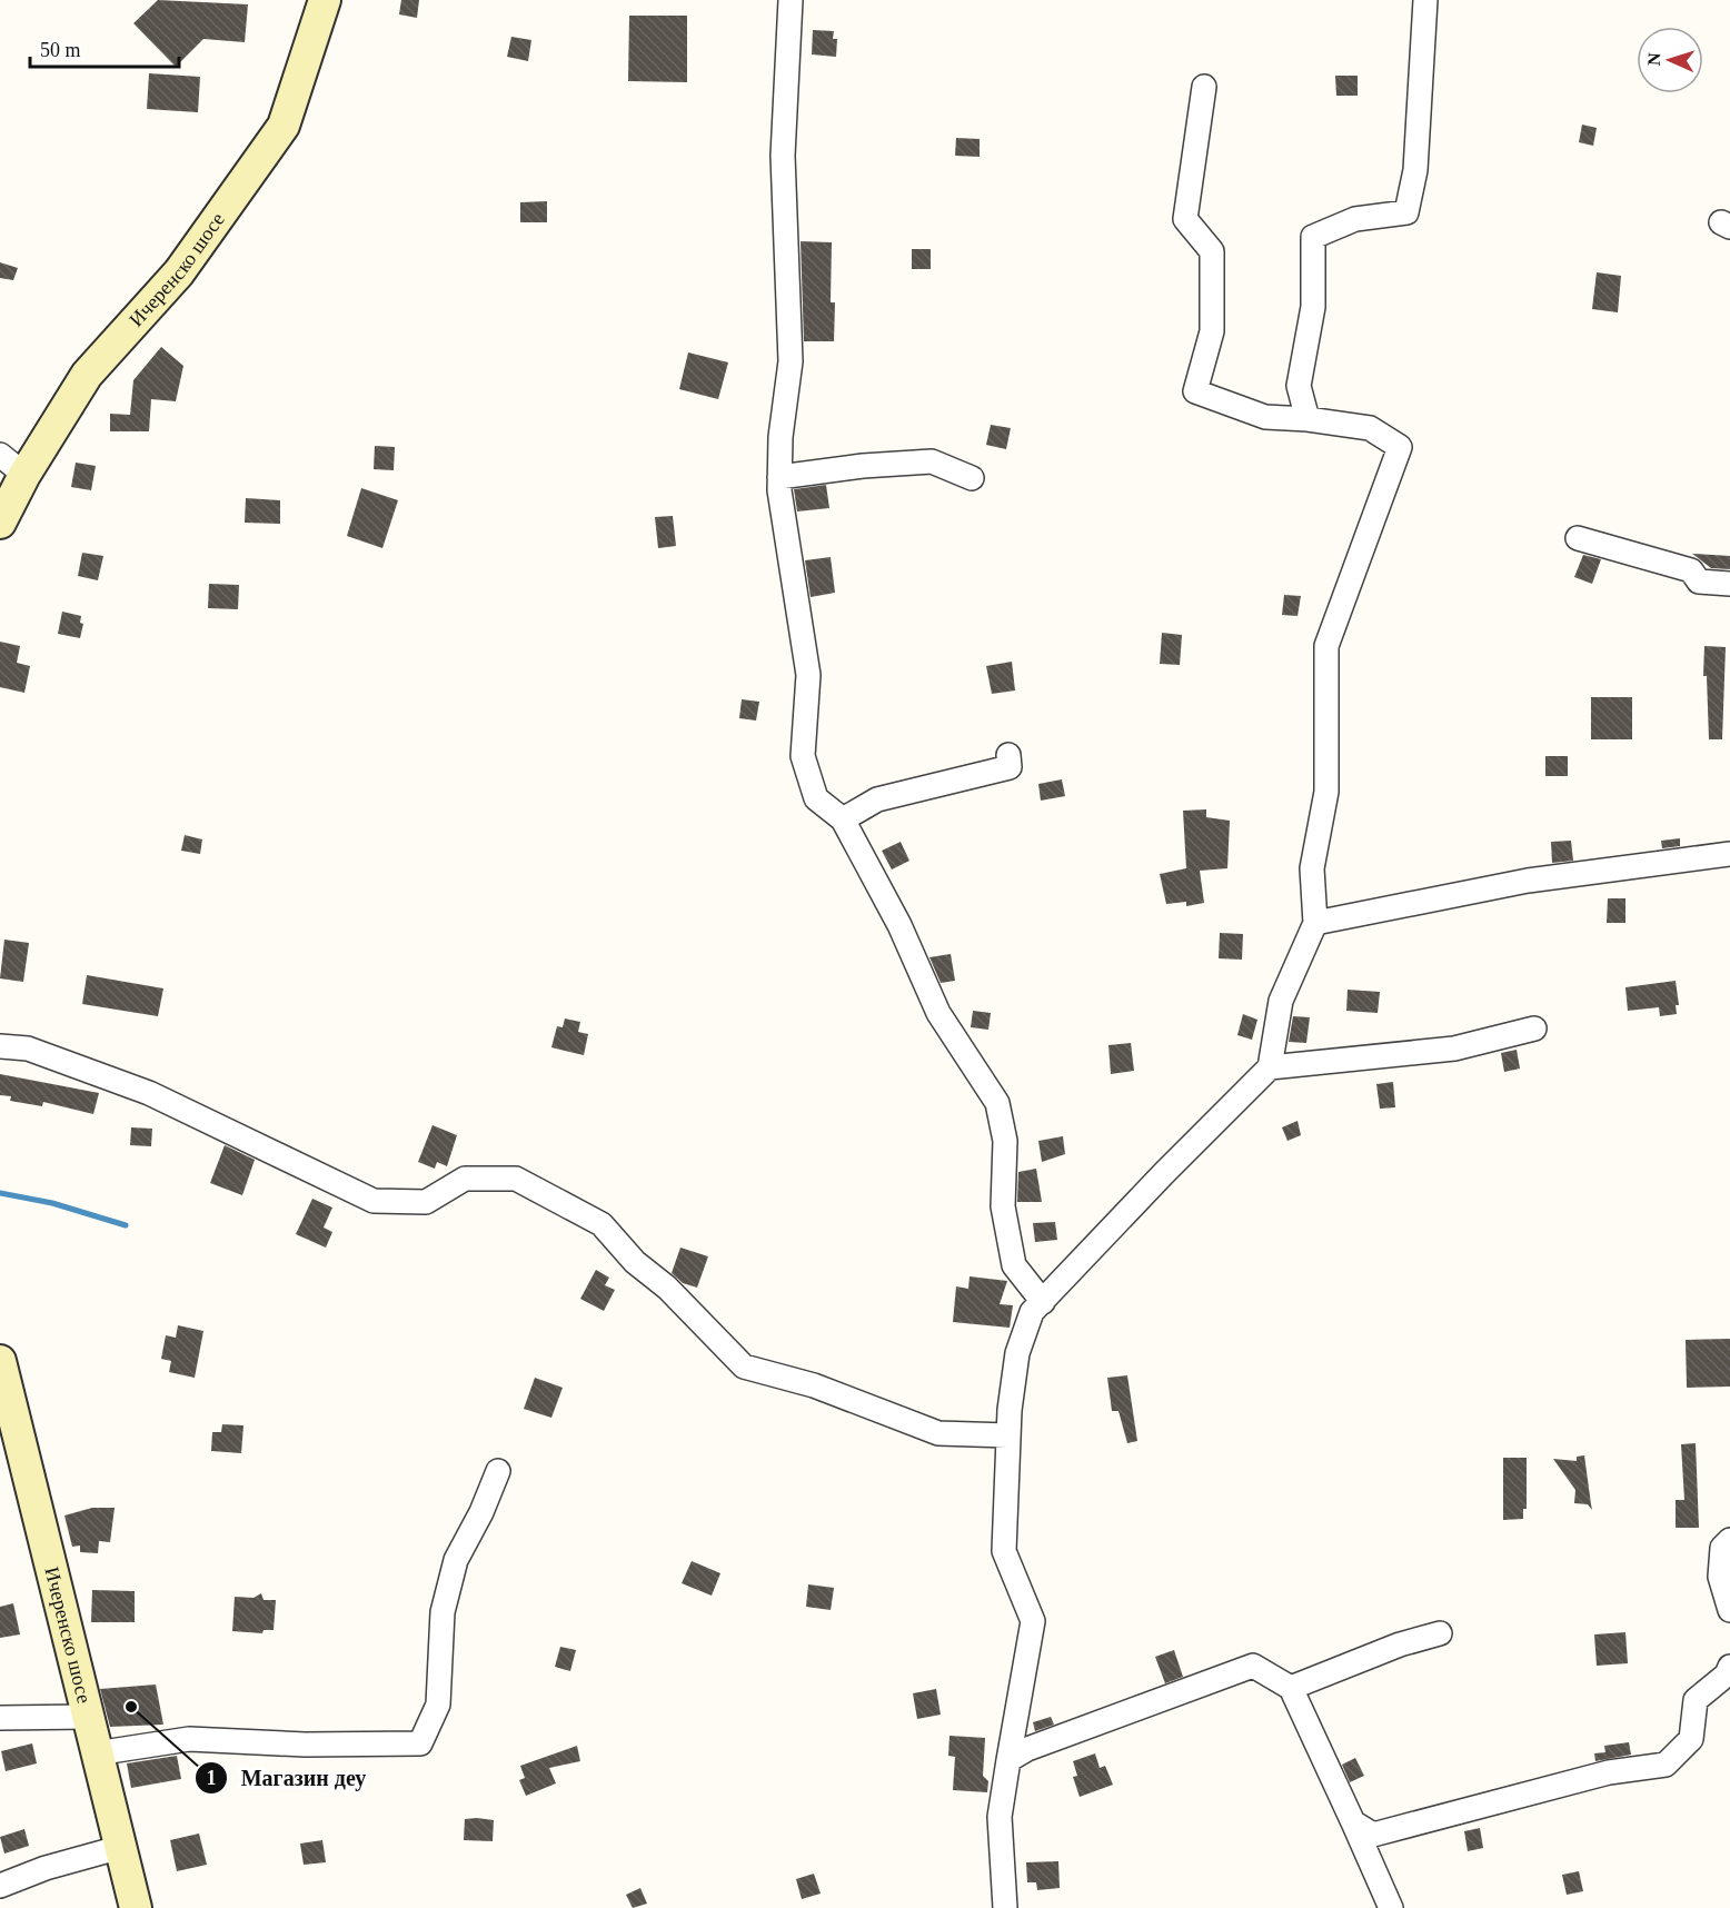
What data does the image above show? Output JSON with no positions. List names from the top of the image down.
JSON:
{
  "streets": {
    "street": ["Ичеренско шосе"]
  },
  "places": ["Магазин деу"],
  "scale_bar": "50 m",
  "north": "left"
}
